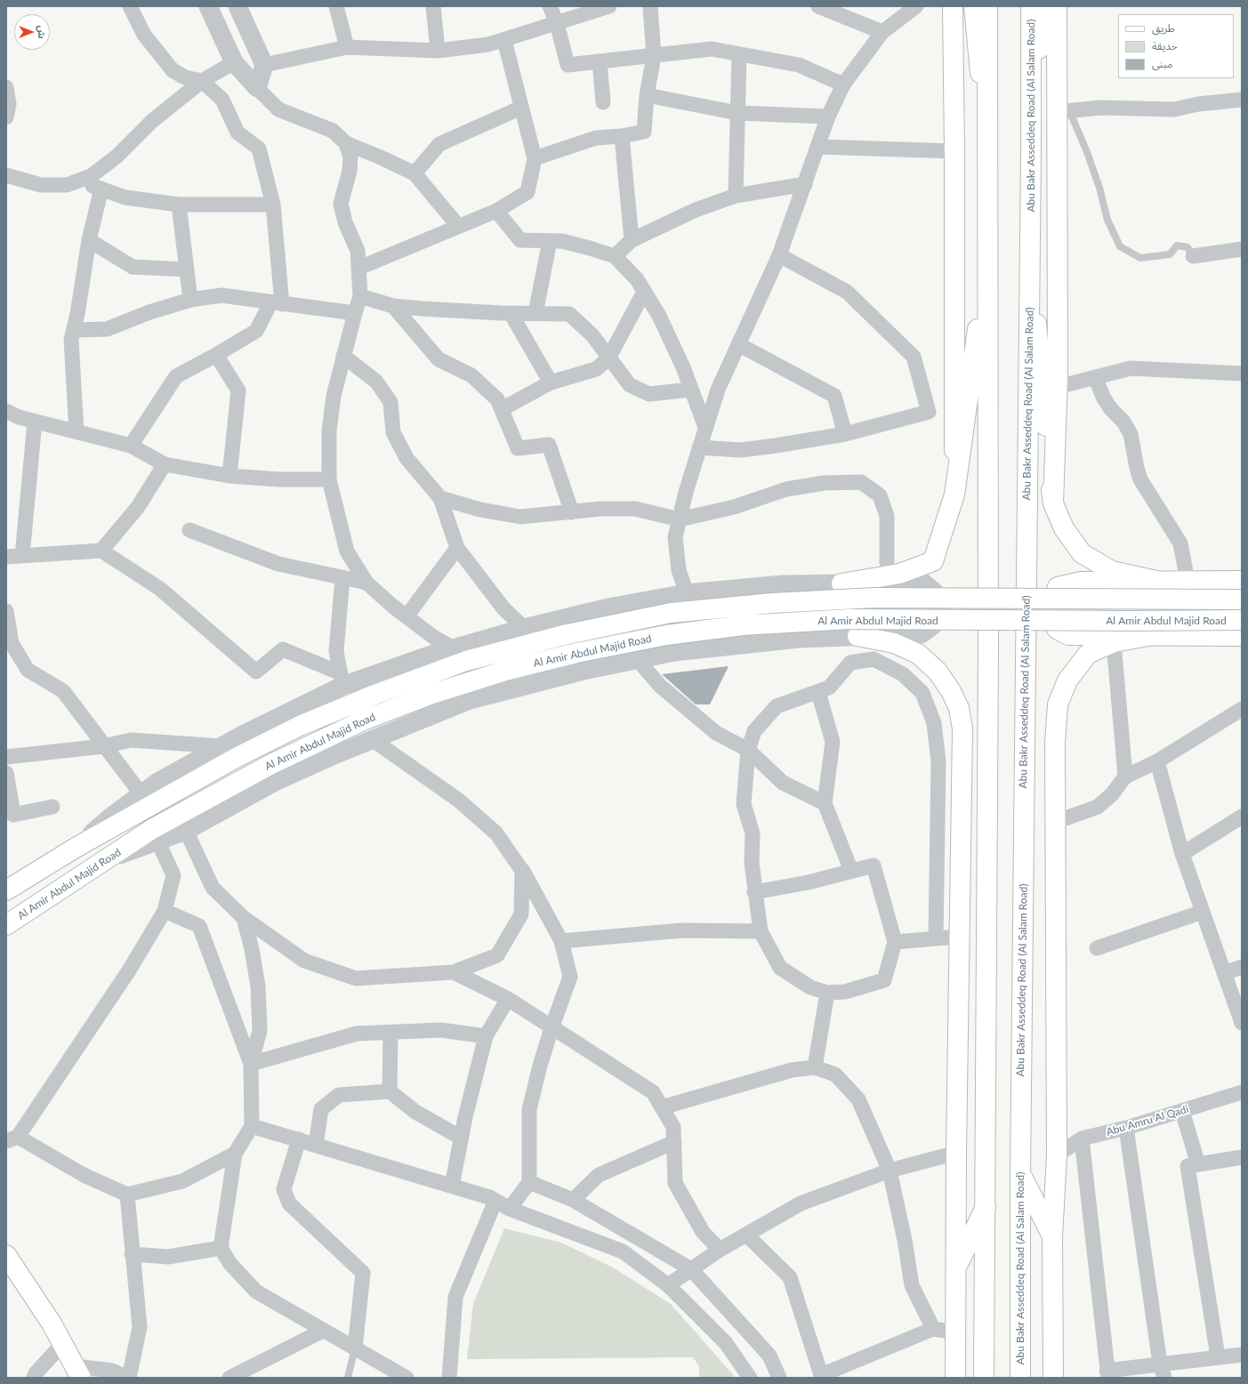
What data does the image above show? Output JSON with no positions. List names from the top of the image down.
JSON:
{
  "streets": {
    "main road": ["Abu Bakr Asseddeq Road (Al Salam Road)", "Al Amir Abdul Majid Road"],
    "street": ["Abu Amru Al Qadi"]
  },
  "legend": ["طريق", "حديقة", "مبنى"],
  "north": "right"
}
